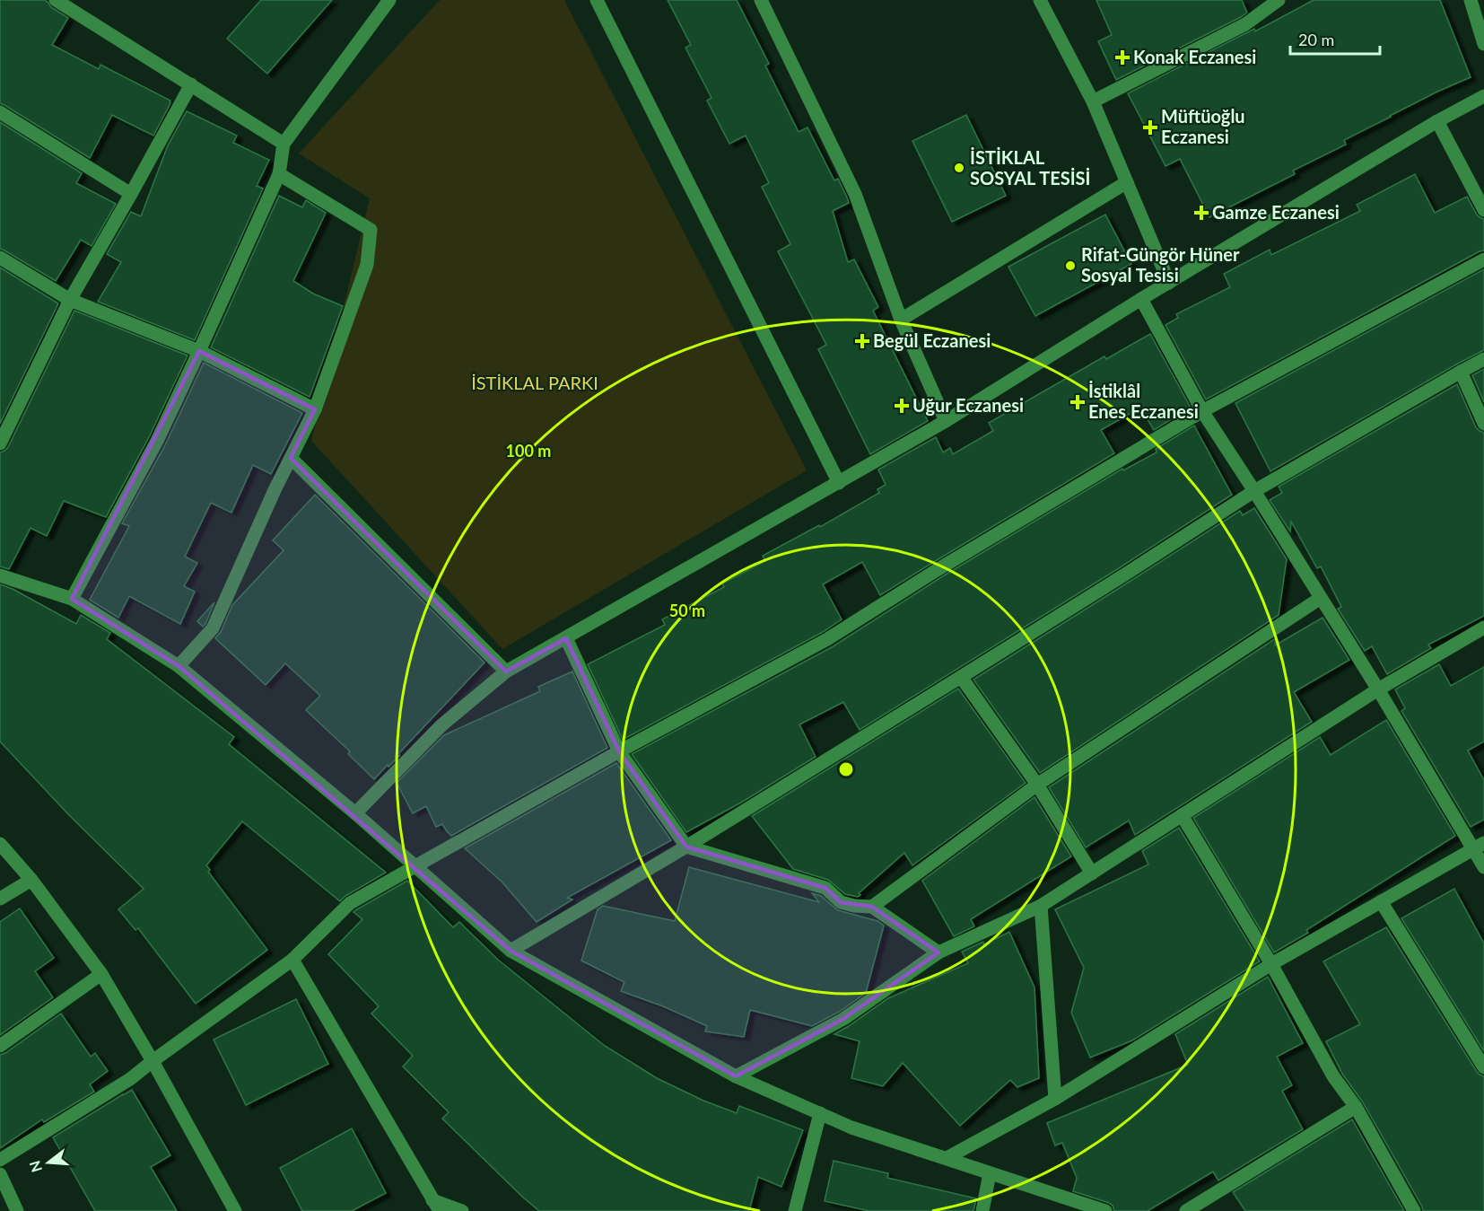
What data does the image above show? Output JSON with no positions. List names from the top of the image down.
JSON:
{
  "parks": ["İSTİKLAL PARKI"],
  "places": {
    "health": [
      "Konak Eczanesi",
      "Müftüoğlu Eczanesi",
      "Gamze Eczanesi",
      "Begül Eczanesi",
      "İstiklâl Enes Eczanesi",
      "Uğur Eczanesi"
    ],
    "other": ["İSTİKLAL SOSYAL TESİSİ", "Rifat-Güngör Hüner Sosyal Tesisi"]
  },
  "scale_bar": "20 m",
  "north": "left",
  "rings": ["100 m", "50 m"]
}
